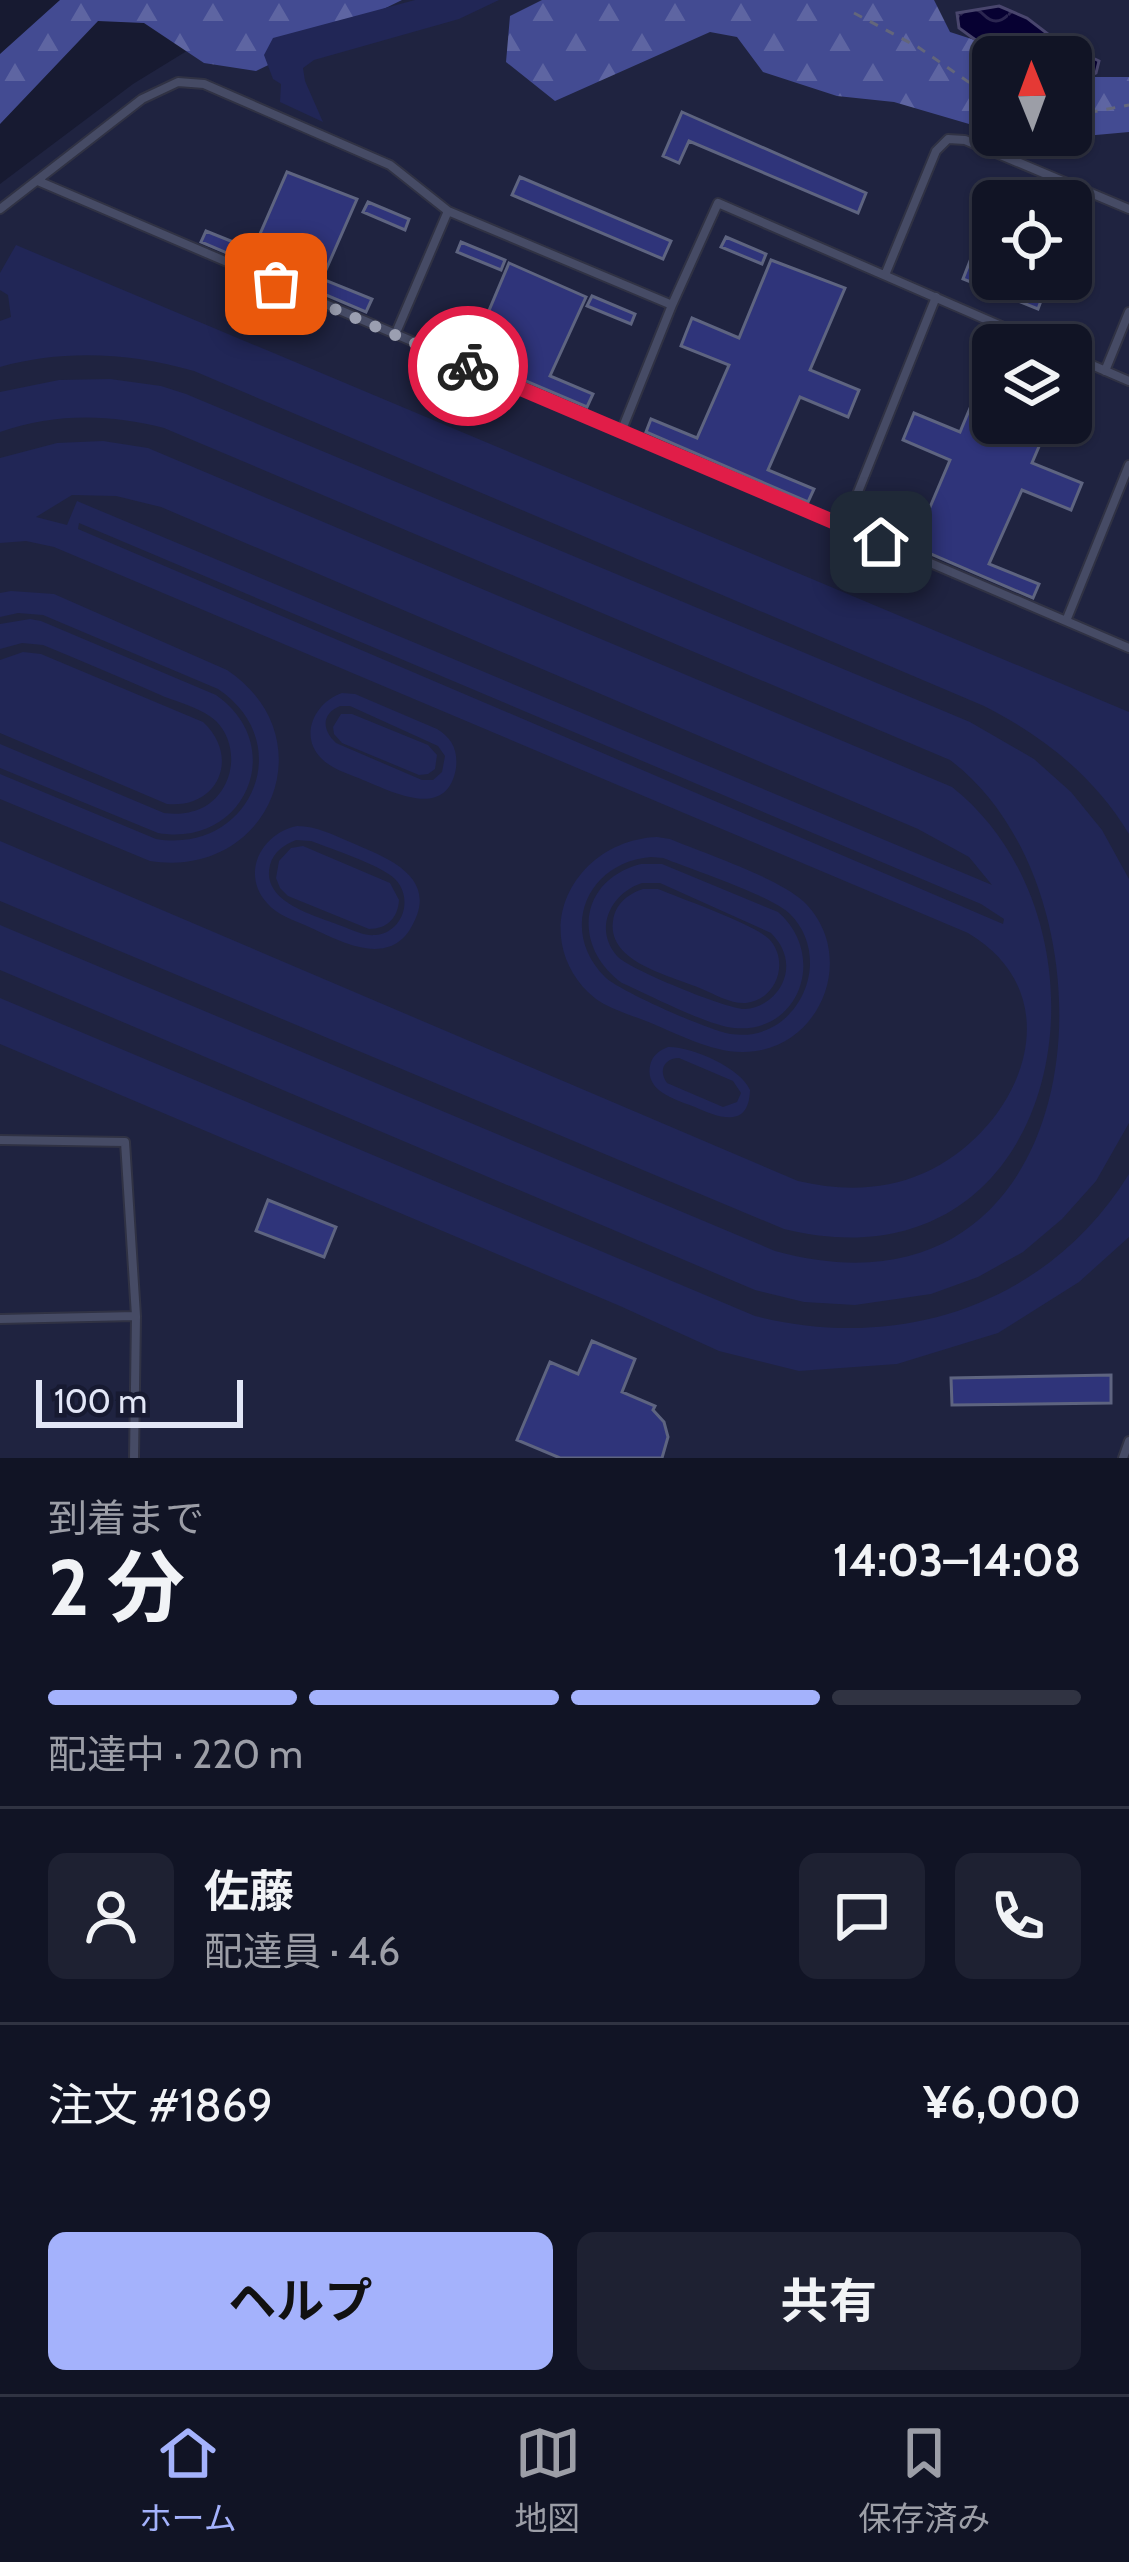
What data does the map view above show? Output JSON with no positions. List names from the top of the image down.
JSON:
{
  "scale_bar": "100 m",
  "north": "top",
  "page": {
    "scale": "100 m",
    "heading": ["2 分", "到着まで", "14:03–14:08"],
    "panel": [
      "佐藤",
      "配達員 · 4.6",
      "注文 #1869",
      "¥6,000"
    ],
    "bar": "配達中 · 220 m",
    "buttons": ["ヘルプ", "共有"],
    "tabs": ["ホーム", "地図", "保存済み"]
  }
}
